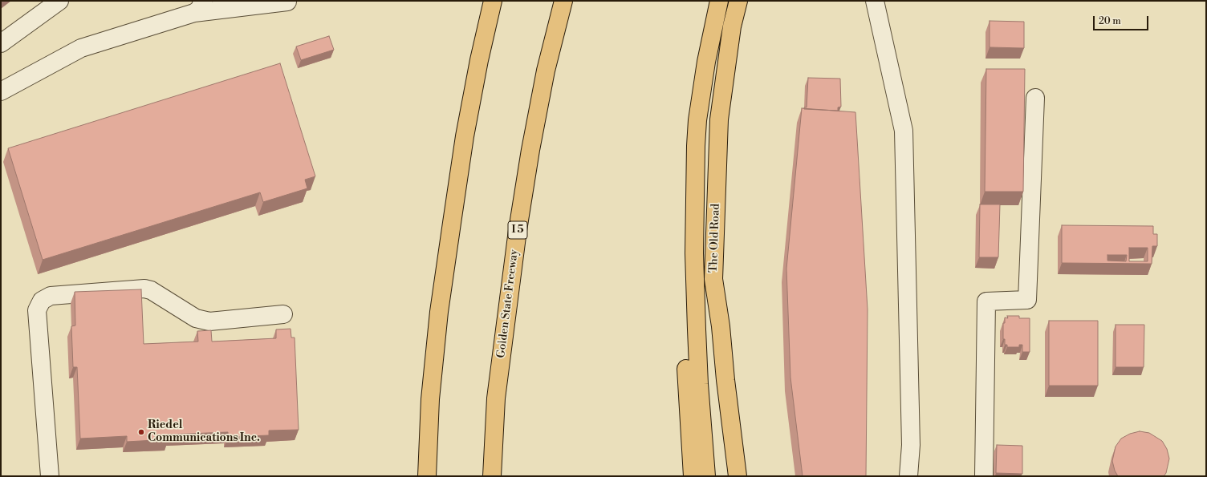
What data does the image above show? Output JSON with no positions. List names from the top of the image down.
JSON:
{
  "streets": {
    "main road": ["I 5", "The Old Road", "Golden State Freeway"]
  },
  "places": ["Riedel Communications Inc."],
  "scale_bar": "20 m"
}
